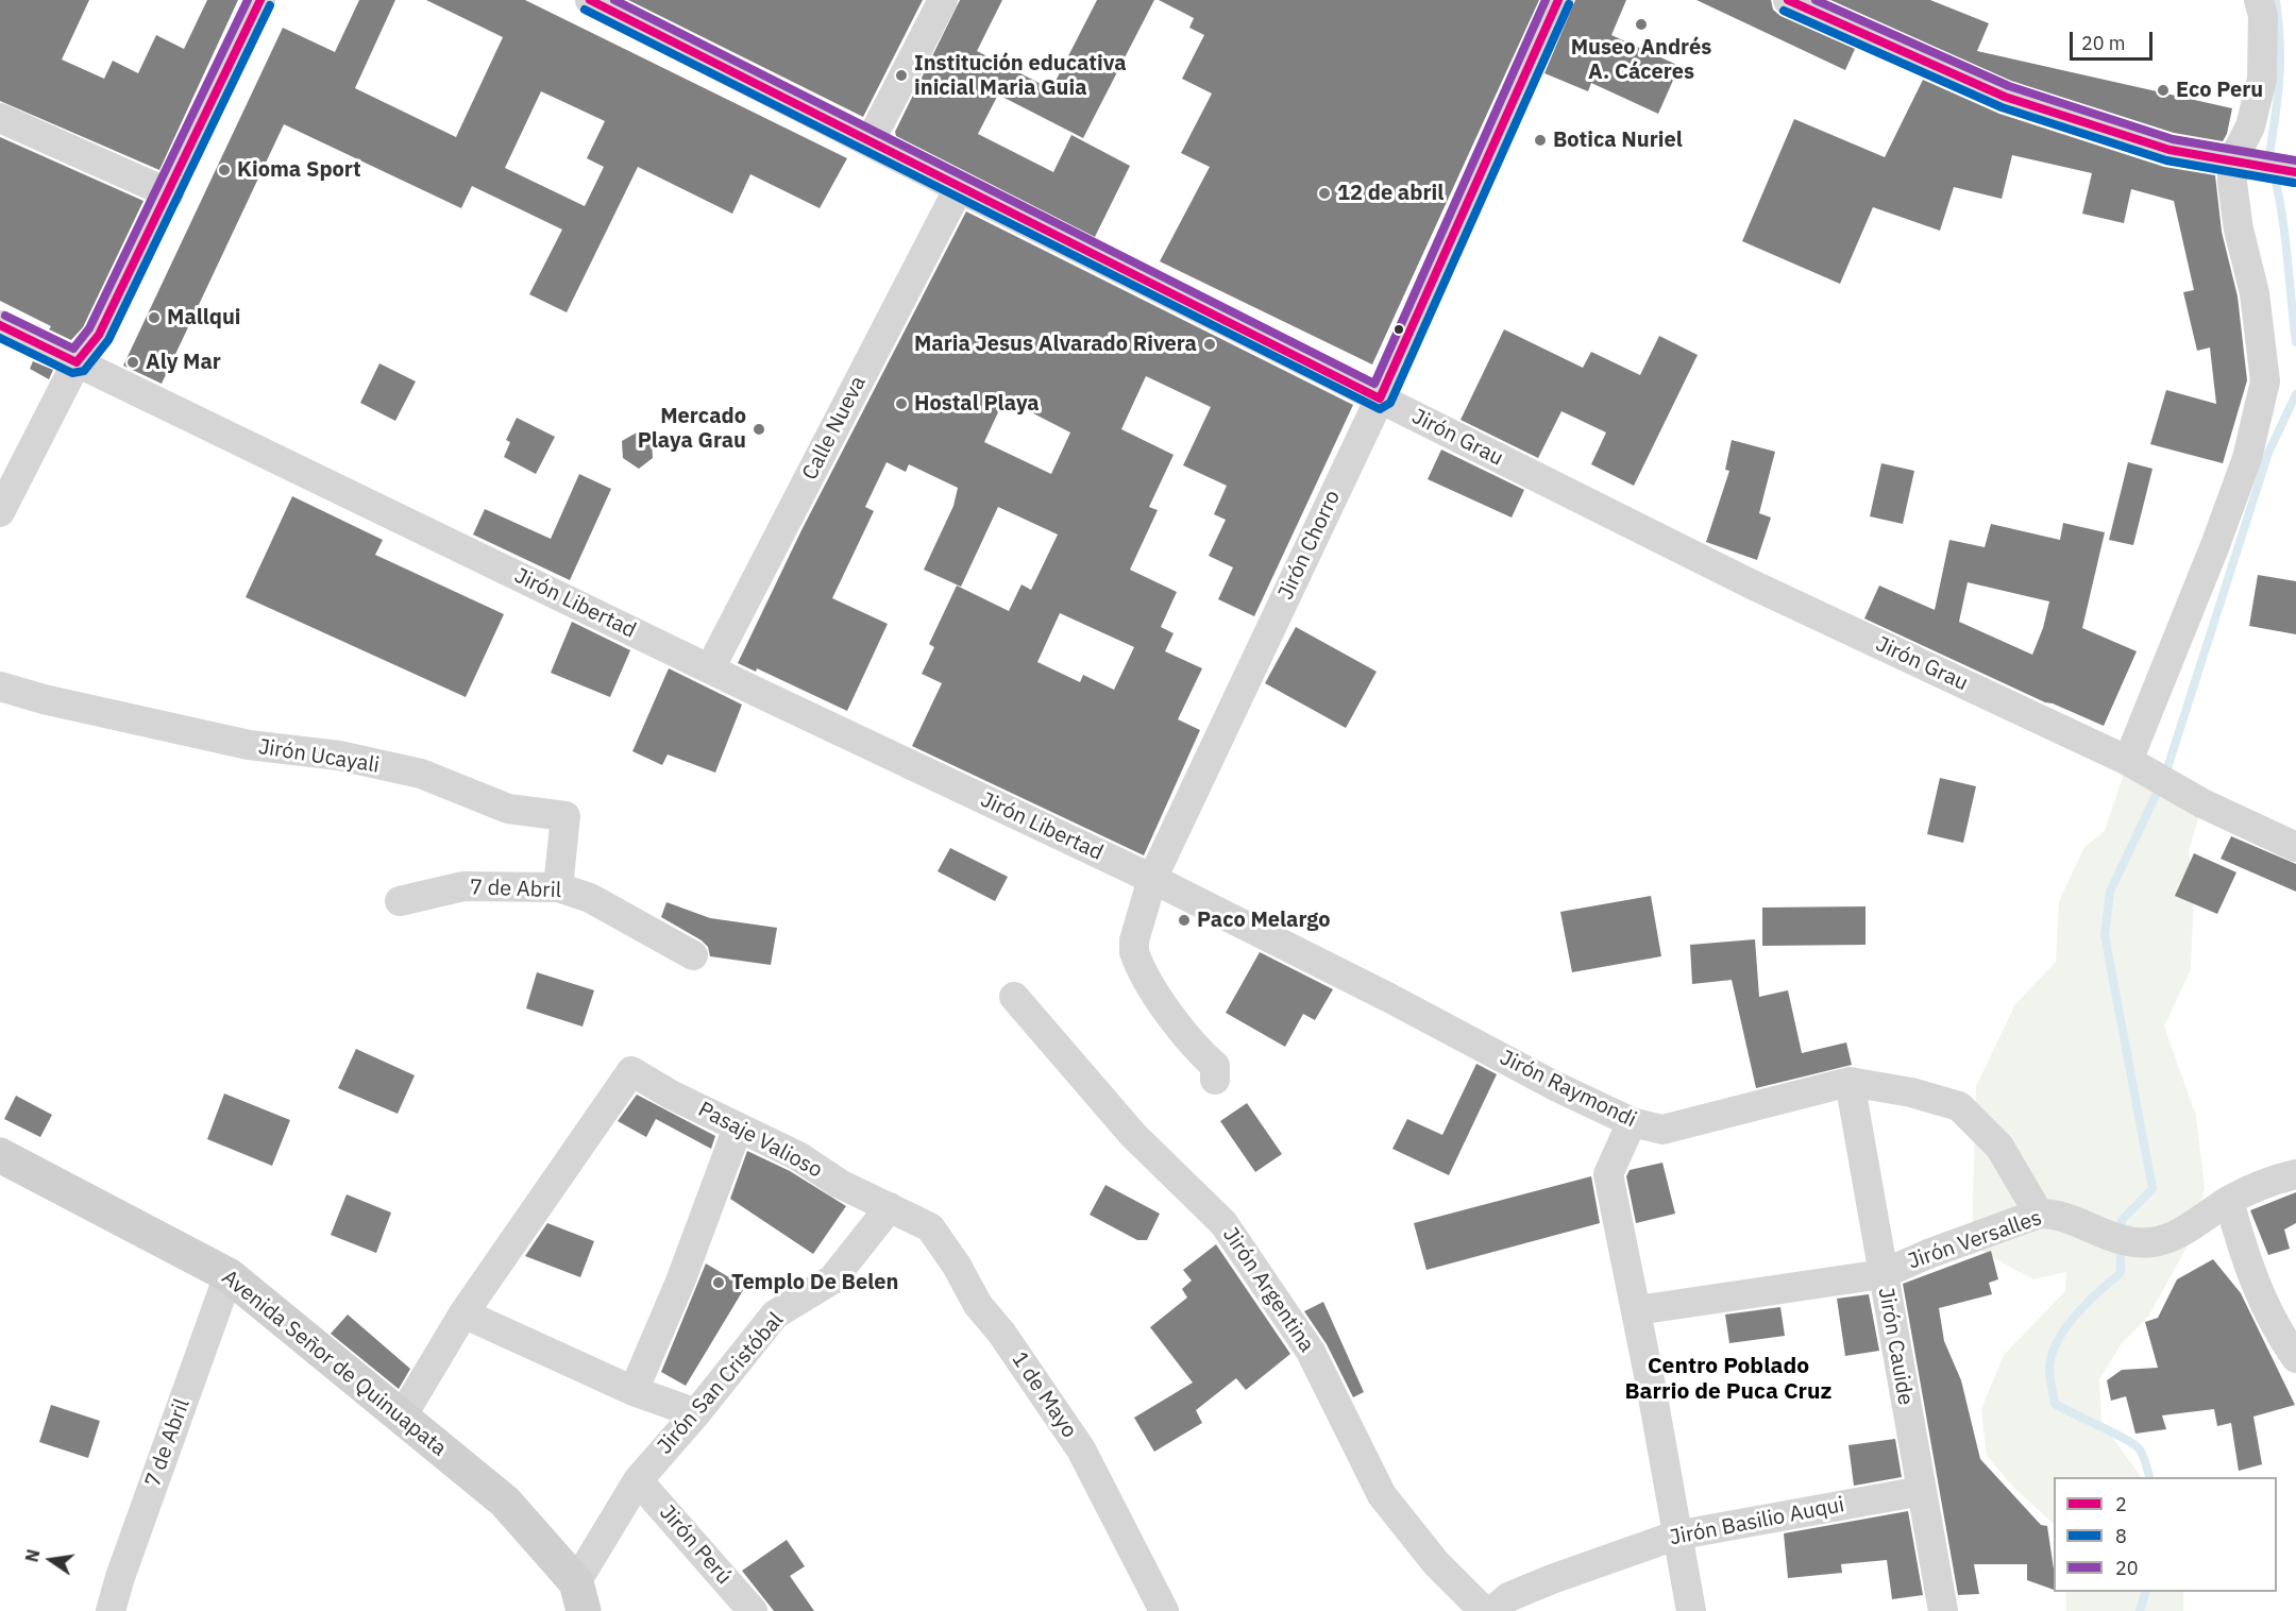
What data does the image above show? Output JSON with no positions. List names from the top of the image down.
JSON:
{
  "streets": {
    "street": [
      "Calle Nueva",
      "Jirón Grau",
      "Jirón Chorro",
      "Jirón Libertad",
      "Jirón Ucayali",
      "7 de Abril",
      "Jirón Raymondi",
      "Pasaje Valioso",
      "Jirón Versalles",
      "Jirón Argentina",
      "Jirón Cauide",
      "Avenida Señor de Quinuapata",
      "Jirón San Cristóbal",
      "1 de Mayo",
      "Jirón Basilio Auqui",
      "Jirón Perú"
    ]
  },
  "crossings": [
    ["Calle Nueva", "Jirón Grau"],
    ["Calle Nueva", "Jirón Libertad"],
    ["Jirón Grau", "Jirón Chorro"],
    ["Jirón Chorro", "Jirón Libertad"],
    ["Jirón Chorro", "Jirón Raymondi"],
    ["Jirón Libertad", "Jirón Raymondi"],
    ["Jirón Ucayali", "7 de Abril"],
    ["7 de Abril", "Avenida Señor de Quinuapata"],
    ["Jirón Raymondi", "Jirón Versalles"],
    ["Jirón Raymondi", "Jirón Cauide"],
    ["Pasaje Valioso", "Jirón San Cristóbal"],
    ["Pasaje Valioso", "1 de Mayo"],
    ["Jirón Versalles", "Jirón Cauide"],
    ["Jirón Cauide", "Jirón Basilio Auqui"],
    ["Avenida Señor de Quinuapata", "Jirón San Cristóbal"],
    ["Jirón San Cristóbal", "1 de Mayo"],
    ["Jirón San Cristóbal", "Jirón Perú"]
  ],
  "districts": ["Centro Poblado Barrio de Puca Cruz"],
  "places": [
    "Museo Andrés A. Cáceres",
    "Institución educativa inicial Maria Guia",
    "Eco Peru",
    "Botica Nuriel",
    "Kioma Sport",
    "12 de abril",
    "Mallqui",
    "Maria Jesus Alvarado Rivera",
    "Aly Mar",
    "Hostal Playa",
    "Mercado Playa Grau",
    "Paco Melargo",
    "Templo De Belen"
  ],
  "lines": ["transit line 2", "transit line 20", "transit line 8"],
  "legend": ["2", "8", "20"],
  "scale_bar": "20 m",
  "north": "left"
}
